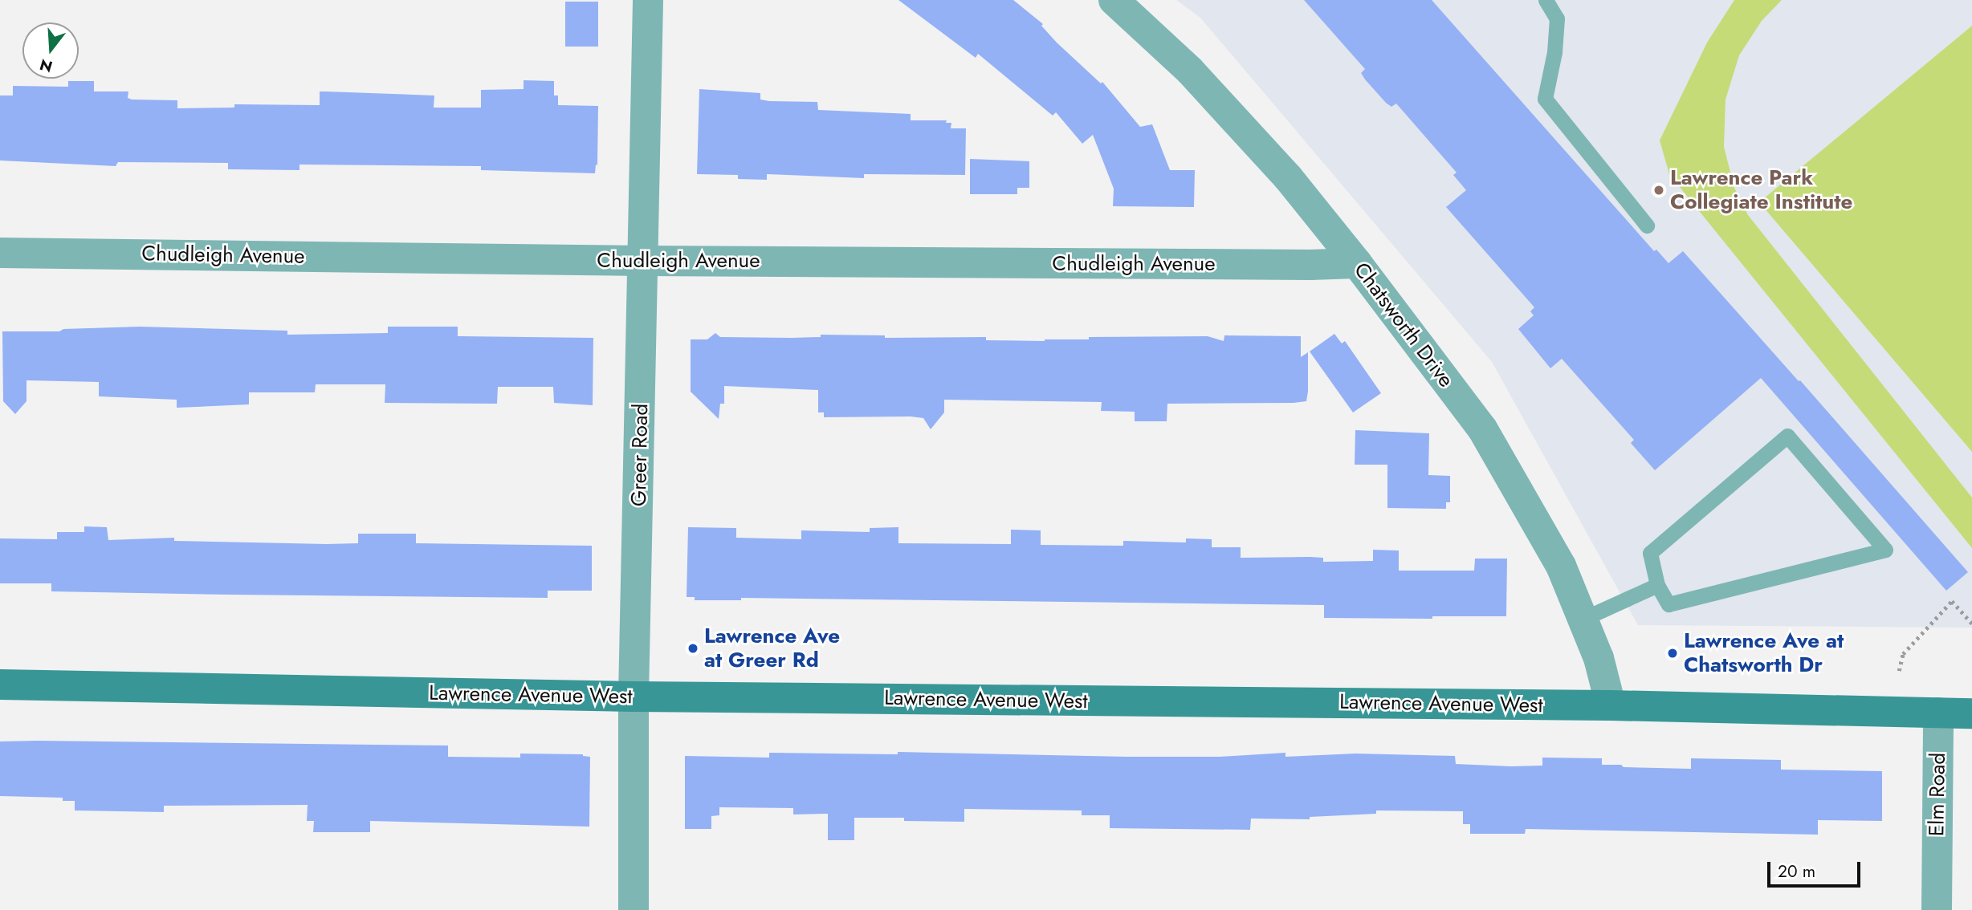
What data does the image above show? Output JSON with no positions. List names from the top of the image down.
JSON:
{
  "streets": {
    "main road": ["Lawrence Avenue West"],
    "street": [
      "Chudleigh Avenue",
      "Chatsworth Drive",
      "Greer Road",
      "Elm Road"
    ]
  },
  "crossings": [
    ["Chudleigh Avenue", "Chatsworth Drive"],
    ["Chudleigh Avenue", "Greer Road"],
    ["Chatsworth Drive", "Lawrence Avenue West"],
    ["Greer Road", "Lawrence Avenue West"],
    ["Lawrence Avenue West", "Elm Road"]
  ],
  "places": ["Lawrence Park Collegiate Institute", "Lawrence Ave at Greer Rd", "Lawrence Ave at Chatsworth Dr"],
  "scale_bar": "20 m",
  "north": "bottom"
}
